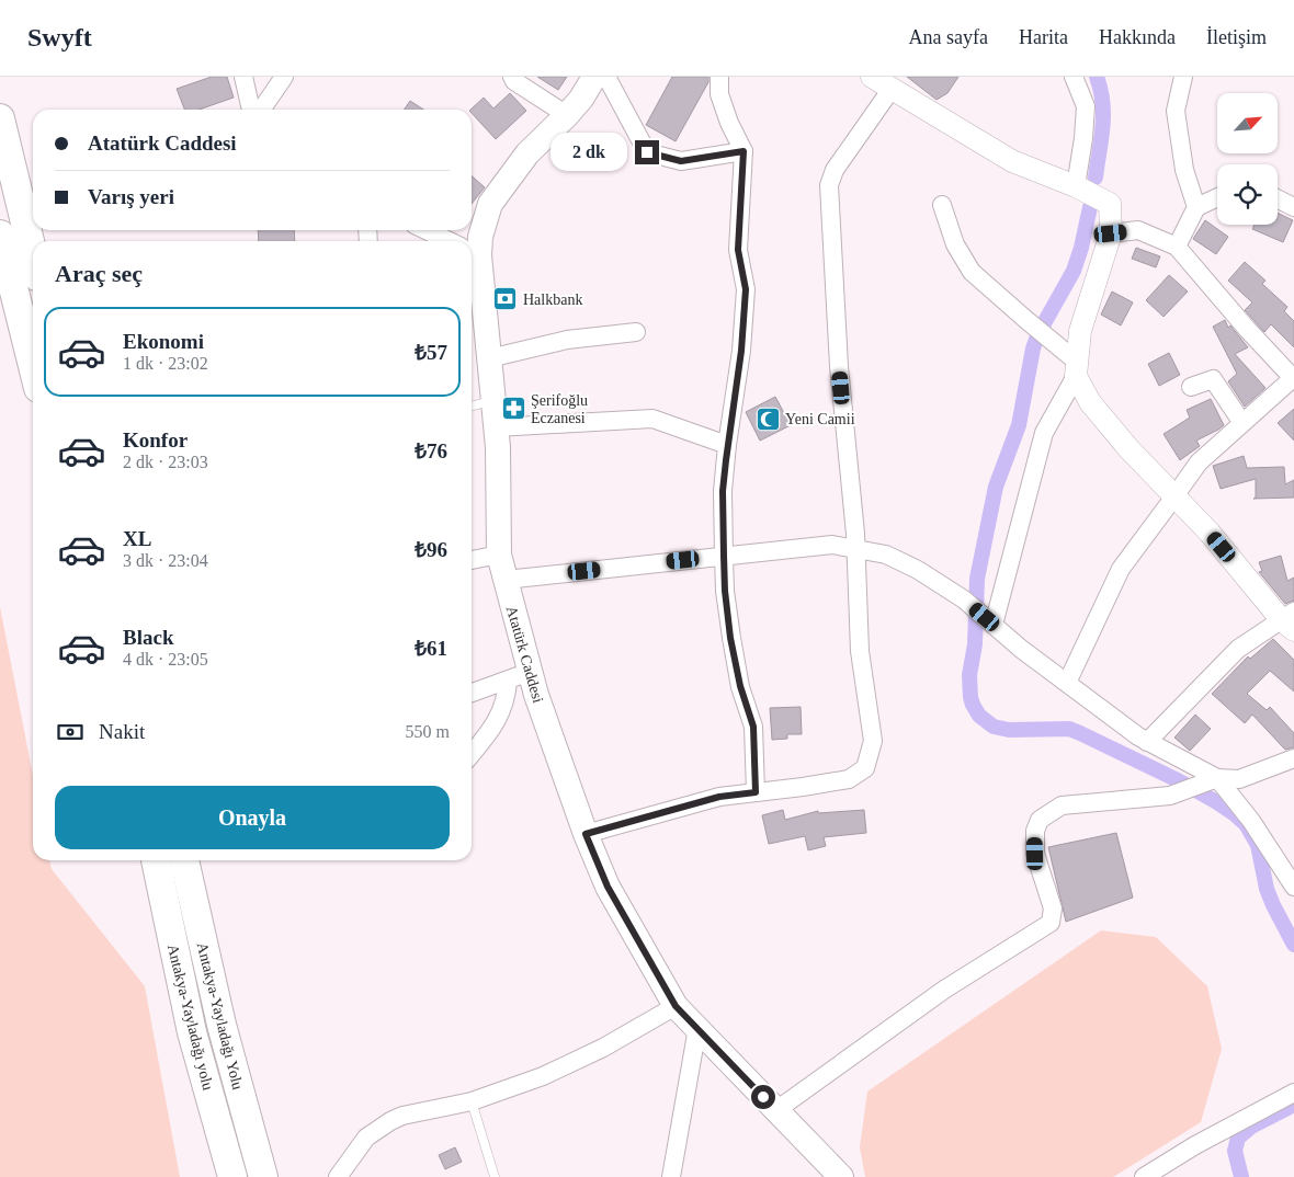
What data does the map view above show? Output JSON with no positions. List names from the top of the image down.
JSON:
{
  "streets": {
    "highway": ["Antakya-Yayladağı Yolu", "Antakya-Yayladağı yolu"],
    "main road": ["Atatürk Caddesi"]
  },
  "places": {
    "bank": ["Halkbank"],
    "pharmacy": ["Şerifoğlu Eczanesi"],
    "mosque": ["Yeni Camii"]
  },
  "north": "top right",
  "page": {
    "header": "Swyft",
    "nav": [
      "Ana sayfa",
      "Harita",
      "Hakkında",
      "İletişim"
    ],
    "banner": ["Atatürk Caddesi", "Varış yeri"],
    "bubble": "2 dk",
    "heading": "Araç seç",
    "list": [
      {
        "name": "Ekonomi",
        "note": "1 dk · 23:02",
        "value": "₺57"
      },
      {
        "name": "Konfor",
        "note": "2 dk · 23:03",
        "value": "₺76"
      },
      {
        "name": "XL",
        "note": "3 dk · 23:04",
        "value": "₺96"
      },
      {
        "name": "Black",
        "note": "4 dk · 23:05",
        "value": "₺61"
      }
    ],
    "pay": ["Nakit", "550 m"],
    "buttons": "Onayla"
  }
}
